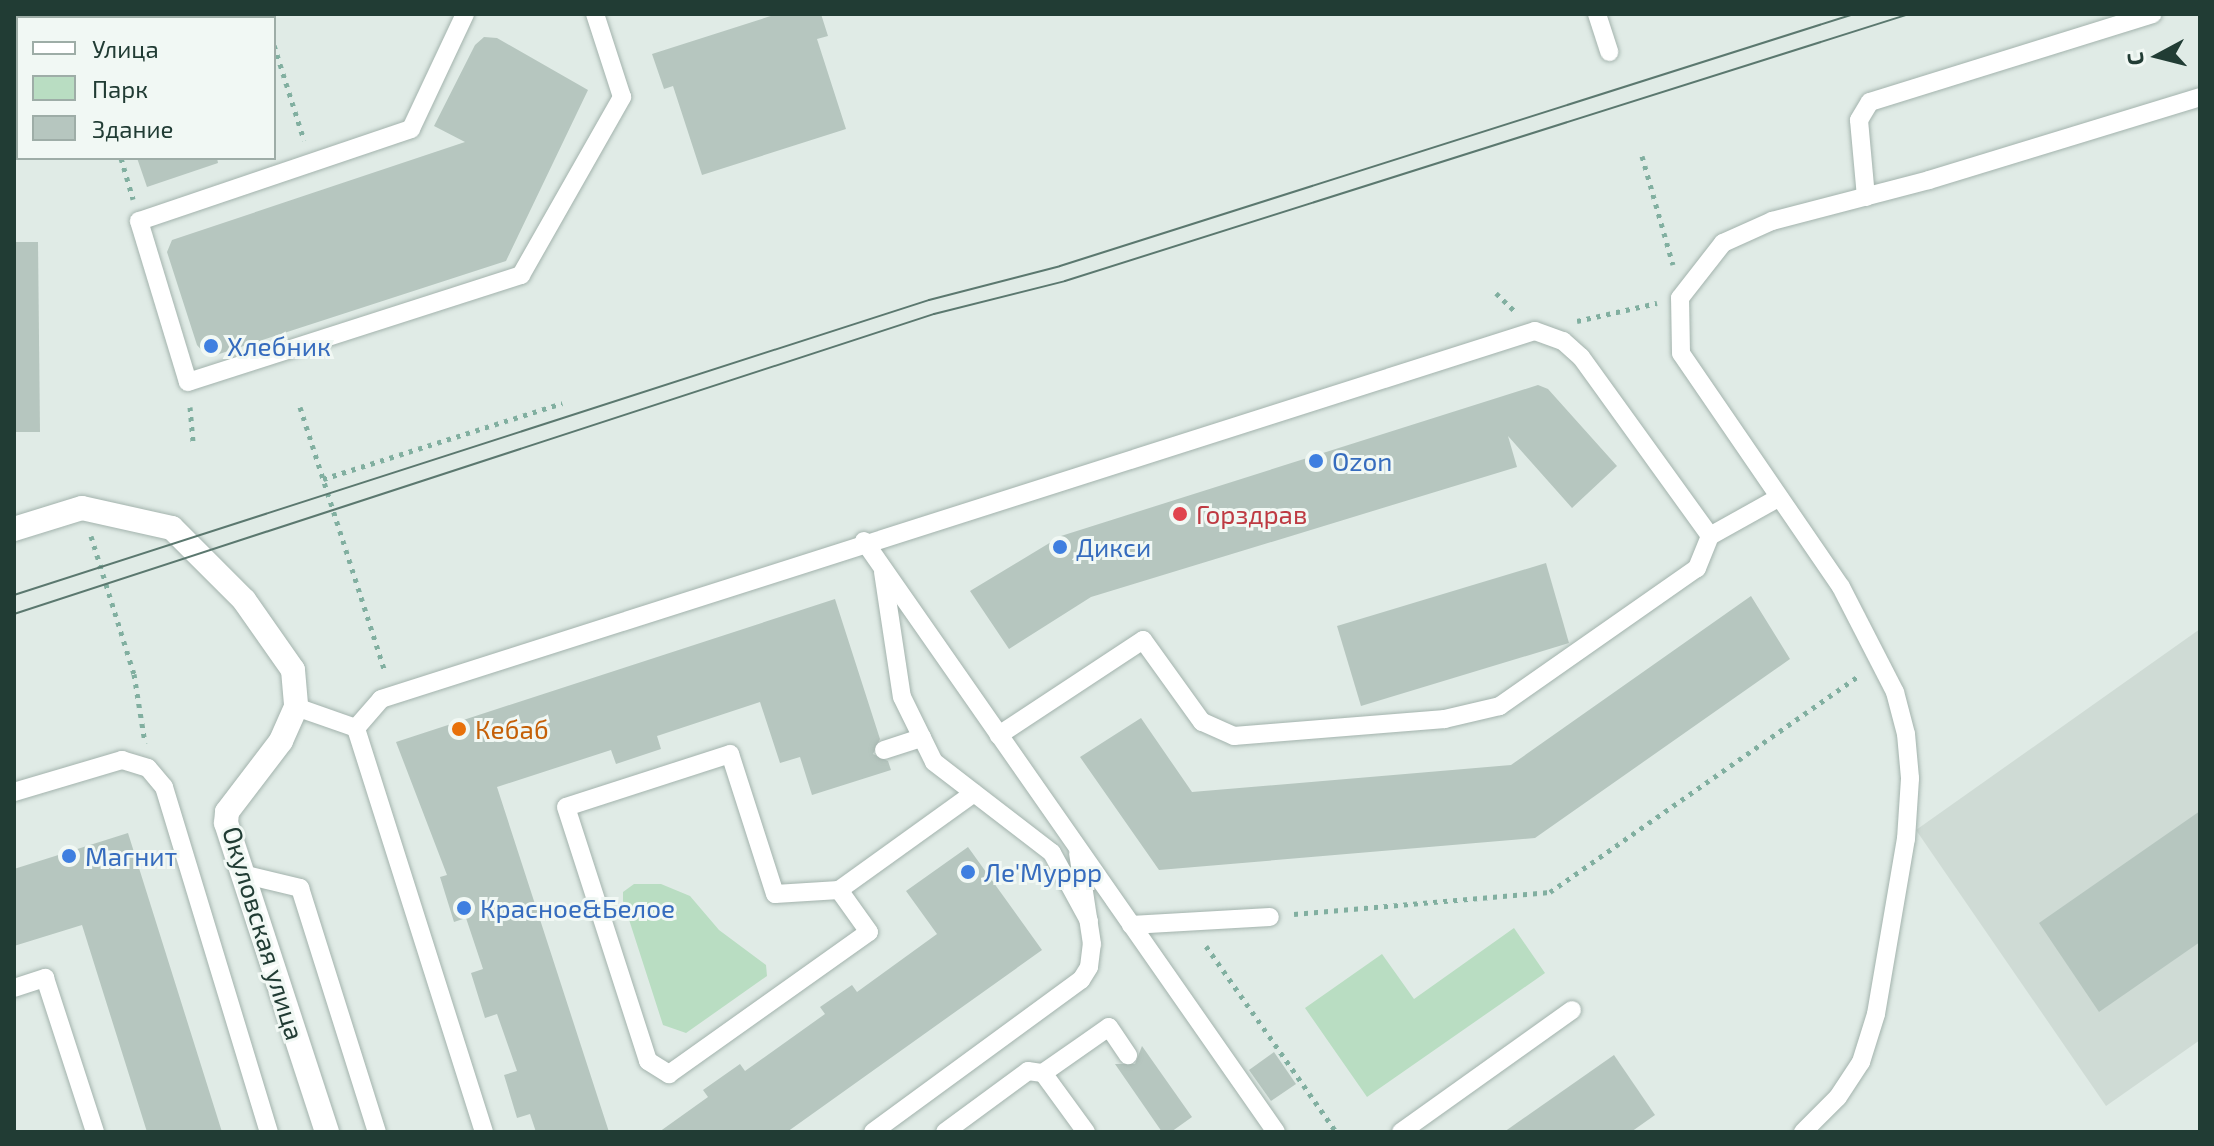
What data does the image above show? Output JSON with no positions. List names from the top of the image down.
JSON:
{
  "streets": {
    "street": ["Окуловская улица"]
  },
  "places": [
    "Хлебник",
    "Ozon",
    "Горздрав",
    "Дикси",
    "Кебаб",
    "Магнит",
    "Ле'Муррр",
    "Красное&Белое"
  ],
  "legend": ["Улица", "Парк", "Здание"],
  "north": "left"
}
